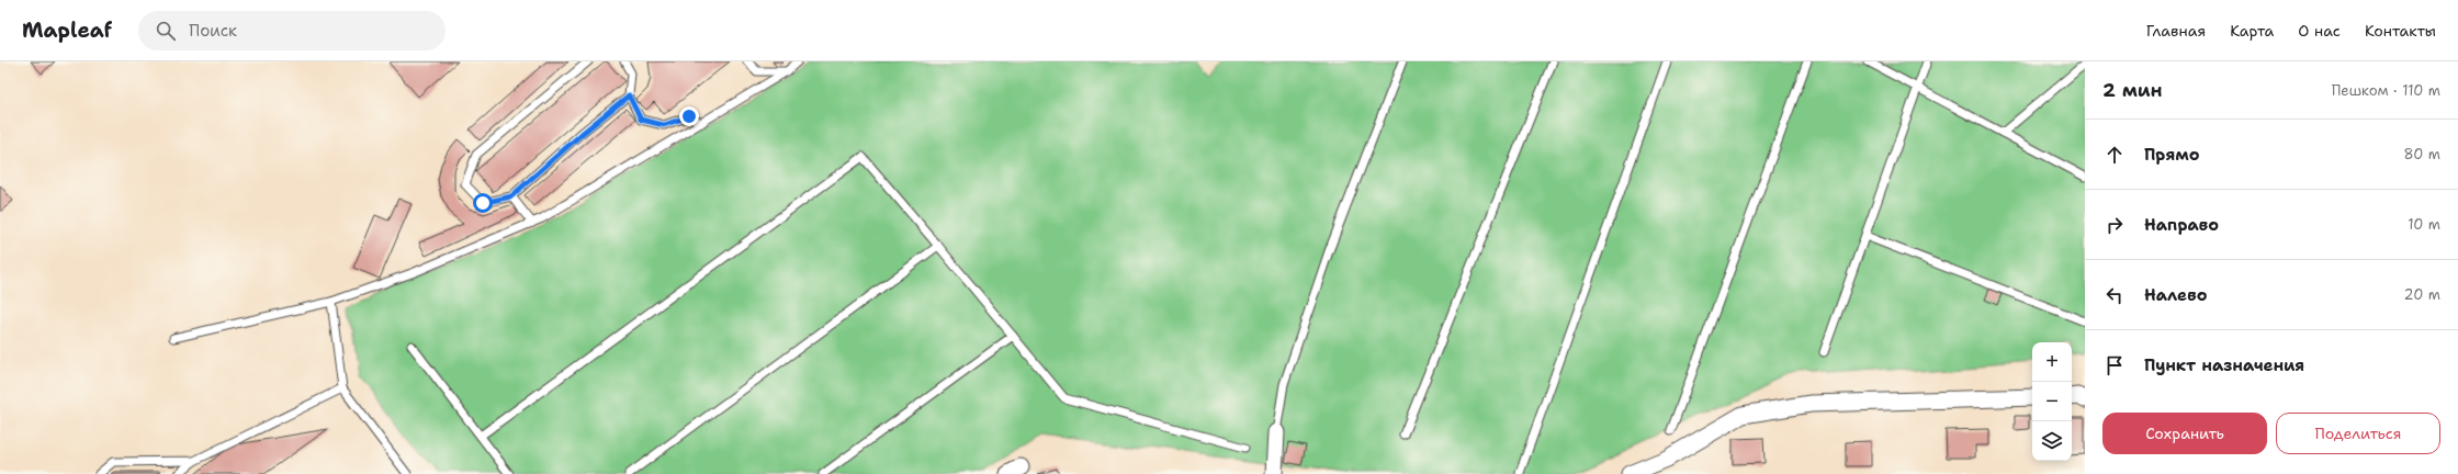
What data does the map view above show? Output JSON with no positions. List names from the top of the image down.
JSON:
{
  "page": {
    "header": "Mapleaf",
    "search": "Поиск",
    "nav": [
      "Главная",
      "Карта",
      "О нас",
      "Контакты"
    ],
    "heading": ["2 мин", "Пешком · 110 m"],
    "list": [
      ["Прямо", "80 m"],
      ["Направо", "10 m"],
      ["Налево", "20 m"],
      "Пункт назначения"
    ],
    "map_buttons": ["+", "−"],
    "buttons": ["Сохранить", "Поделиться"]
  }
}
